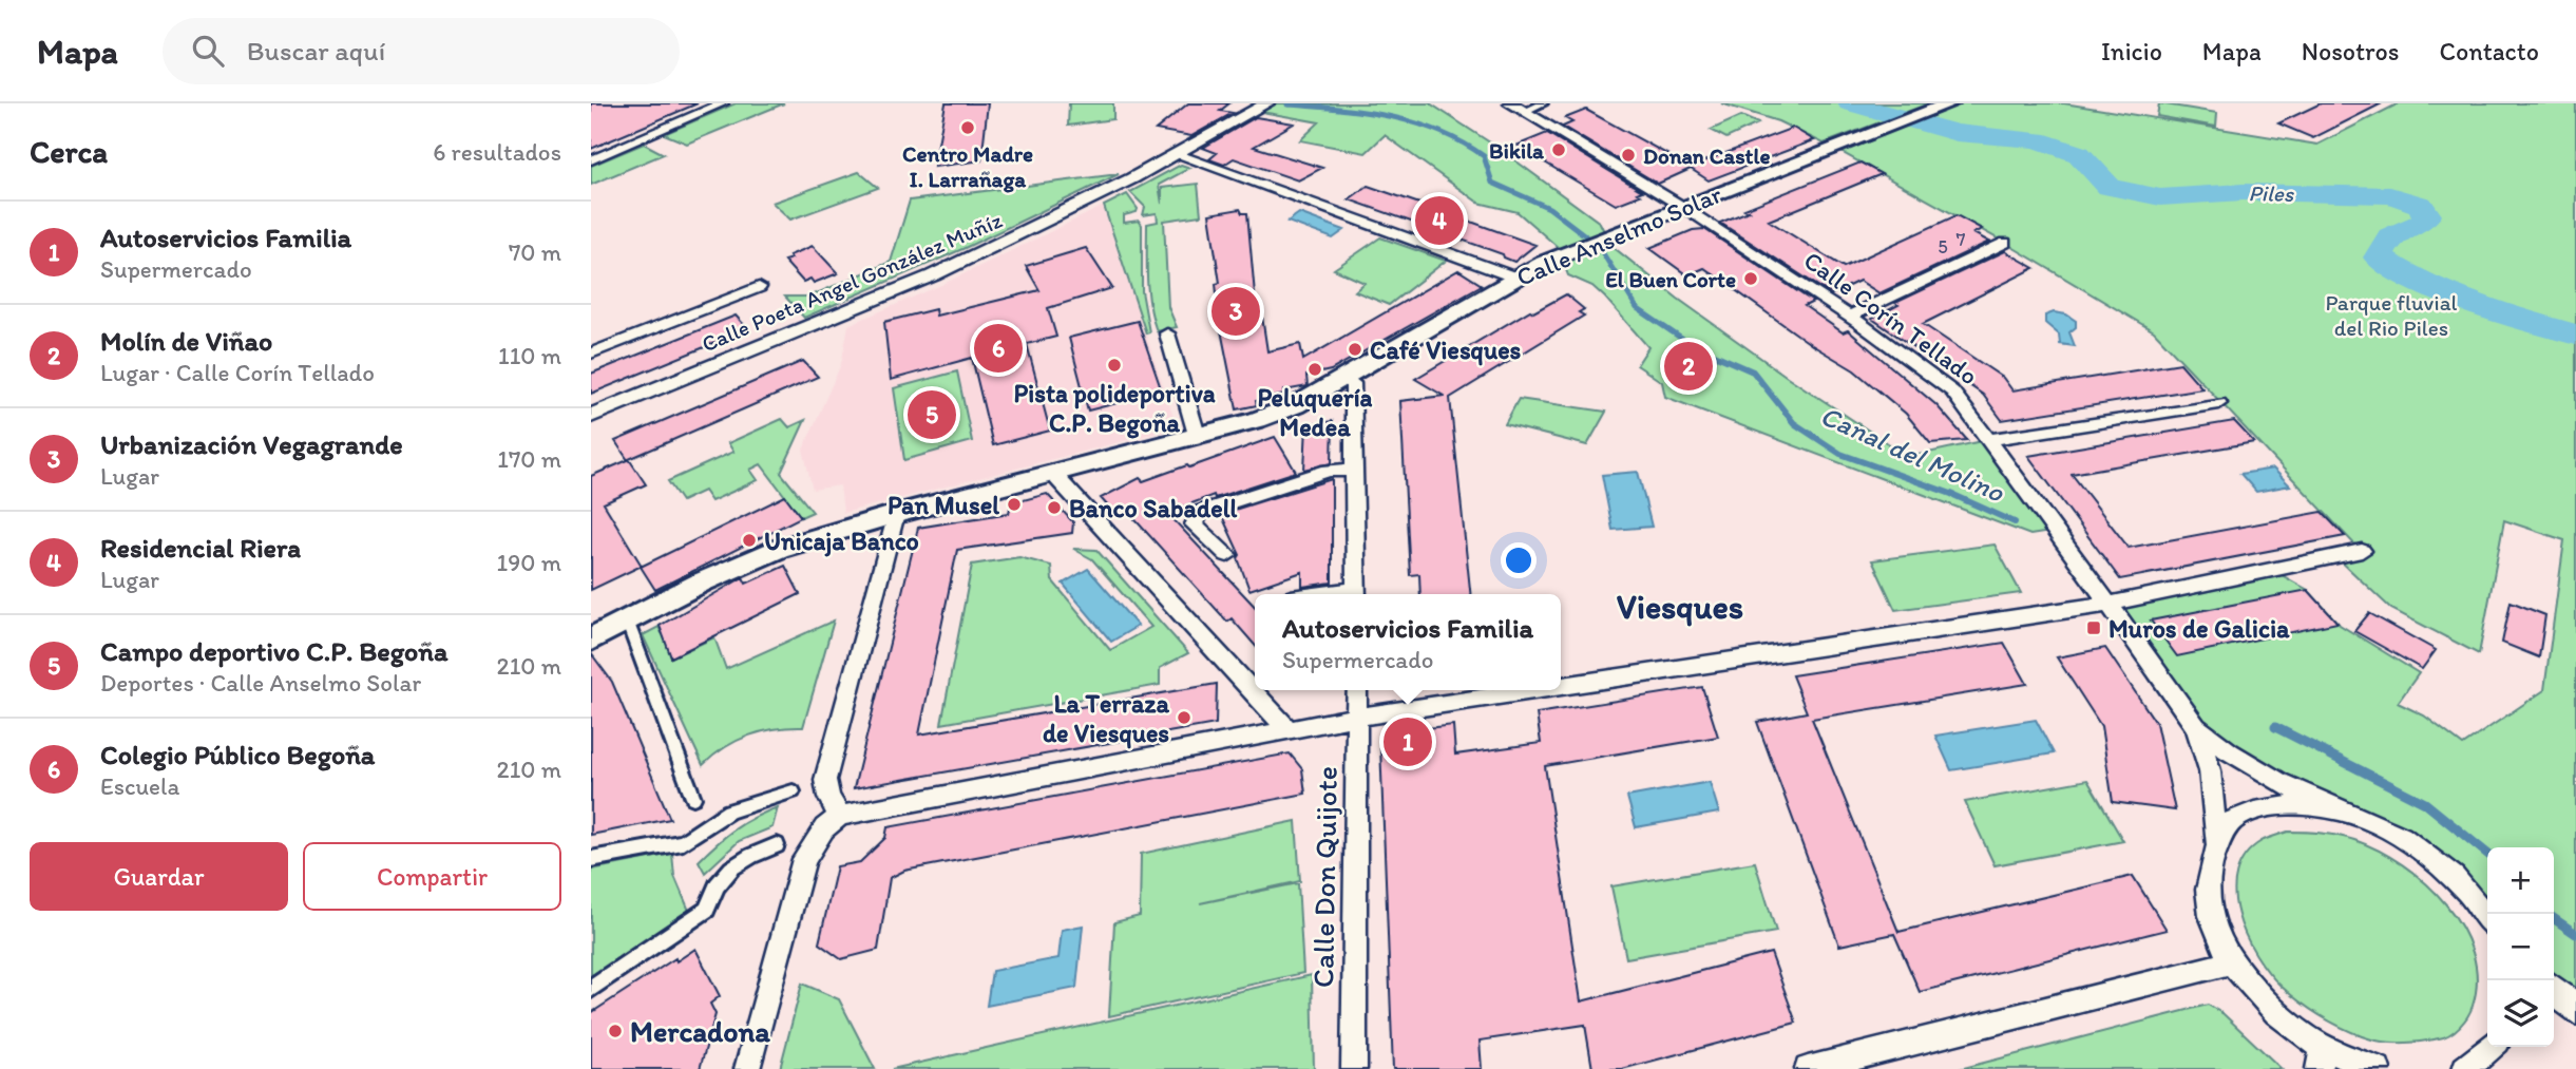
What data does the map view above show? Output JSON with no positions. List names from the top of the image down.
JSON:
{
  "streets": {
    "main road": ["Calle Anselmo Solar"],
    "street": ["Calle Poeta Angel González Muñíz", "Calle Corín Tellado", "Calle Don Quijote"]
  },
  "crossings": [
    ["Calle Anselmo Solar", "Calle Corín Tellado"]
  ],
  "districts": ["Viesques"],
  "water": ["Piles", "Canal del Molino"],
  "parks": ["Parque fluvial del Rio Piles"],
  "places": {
    "other": [
      "Centro Madre I. Larrañaga",
      "Bikila",
      "Donan Castle",
      "El Buen Corte",
      "Café Viesques",
      "Pista polideportiva C.P. Begoña",
      "Peluquería Medea",
      "Pan Musel",
      "Banco Sabadell",
      "Unicaja Banco",
      "La Terraza de Viesques",
      "Mercadona"
    ],
    "transit": ["Muros de Galicia"]
  },
  "house_numbers": ["7", "5"],
  "page": {
    "header": "Mapa",
    "search": "Buscar aquí",
    "nav": [
      "Inicio",
      "Mapa",
      "Nosotros",
      "Contacto"
    ],
    "heading": ["Cerca", "6 resultados"],
    "pins": [
      "4",
      "3",
      "6",
      "2",
      "5",
      "1"
    ],
    "list": [
      {
        "mark": "1",
        "name": "Autoservicios Familia",
        "note": "Supermercado",
        "value": "70 m"
      },
      {
        "mark": "2",
        "name": "Molín de Viñao",
        "note": "Lugar · Calle Corín Tellado",
        "value": "110 m"
      },
      {
        "mark": "3",
        "name": "Urbanización Vegagrande",
        "note": "Lugar",
        "value": "170 m"
      },
      {
        "mark": "4",
        "name": "Residencial Riera",
        "note": "Lugar",
        "value": "190 m"
      },
      {
        "mark": "5",
        "name": "Campo deportivo C.P. Begoña",
        "note": "Deportes · Calle Anselmo Solar",
        "value": "210 m"
      },
      {
        "mark": "6",
        "name": "Colegio Público Begoña",
        "note": "Escuela",
        "value": "210 m"
      }
    ],
    "popup": ["Autoservicios Familia", "Supermercado"],
    "buttons": ["Guardar", "Compartir"],
    "map_buttons": ["+", "−"]
  }
}
